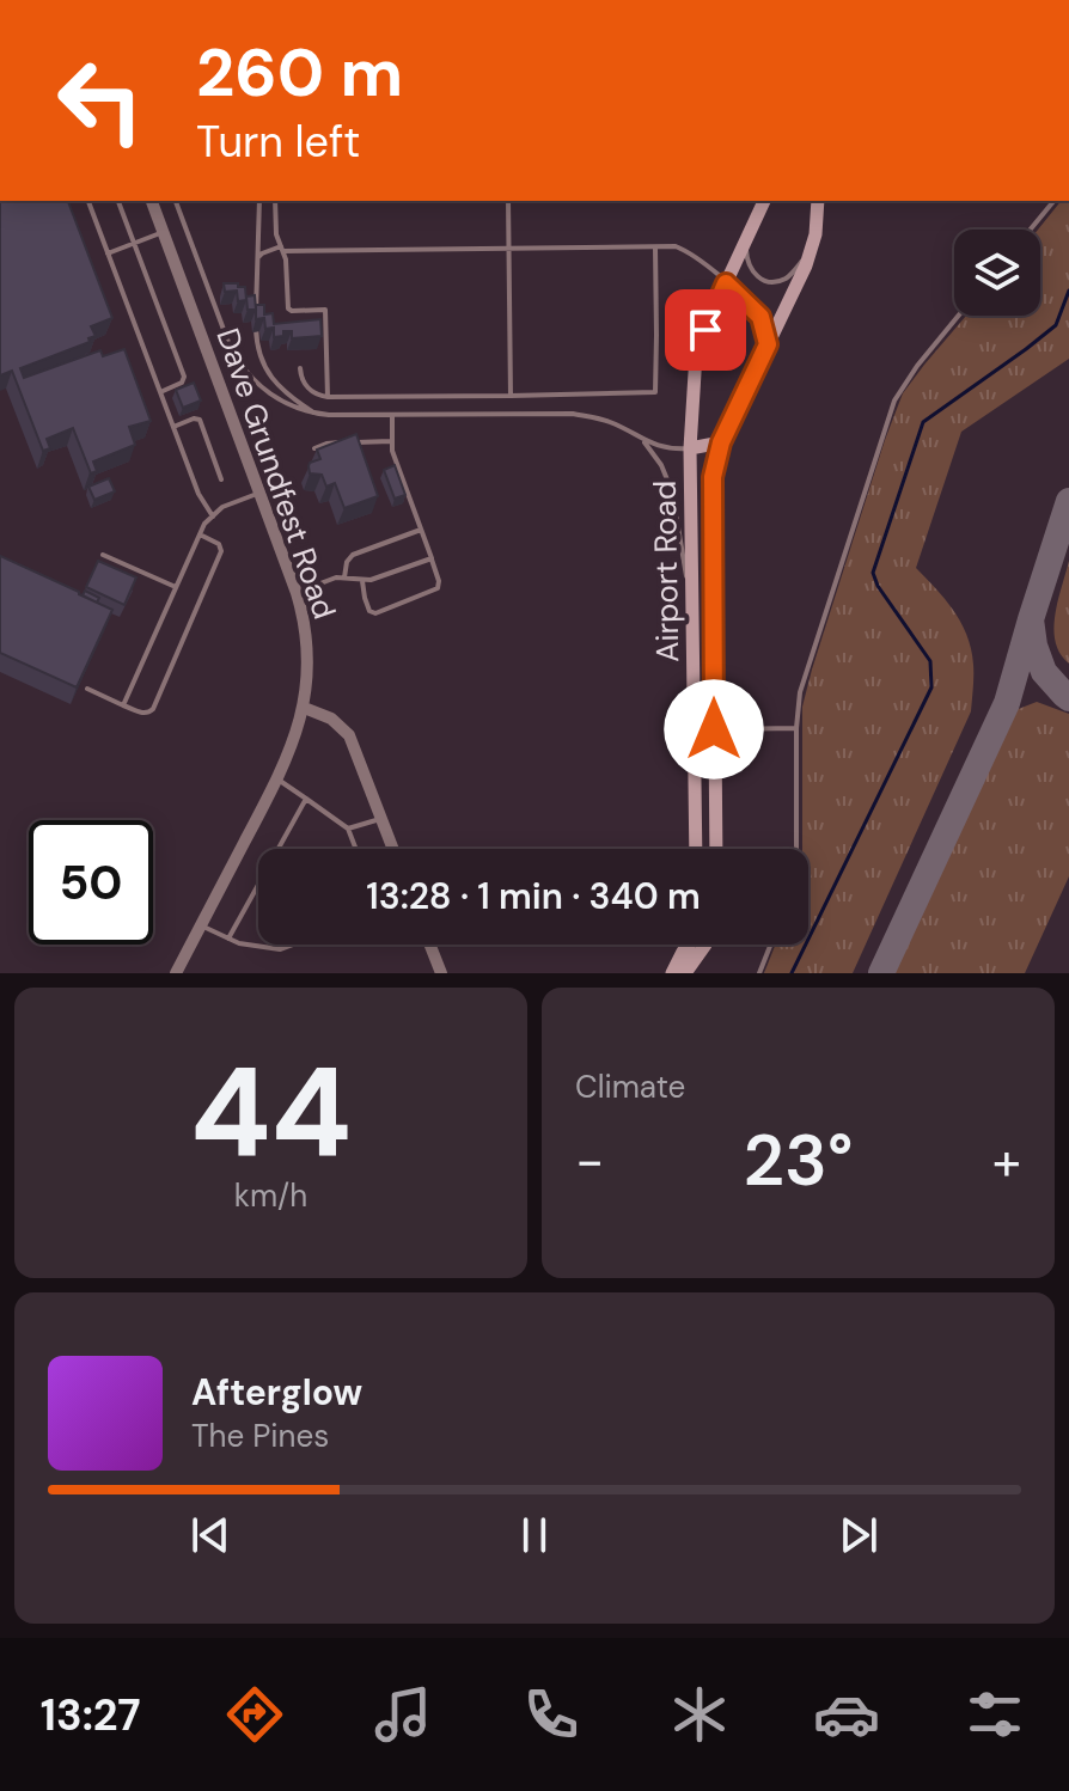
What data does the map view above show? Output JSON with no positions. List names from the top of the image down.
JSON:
{
  "streets": {
    "main road": ["Airport Road"],
    "street": ["Dave Grundfest Road"]
  },
  "page": {
    "turn": ["260 m", "Turn left"],
    "limit": "50",
    "trip": "13:28 · 1 min · 340 m",
    "tile": [
      ["44", "km/h"],
      "Climate"
    ],
    "heat": ["−", "23°", "+"],
    "song": ["Afterglow", "The Pines"],
    "tabs": "13:27"
  }
}
